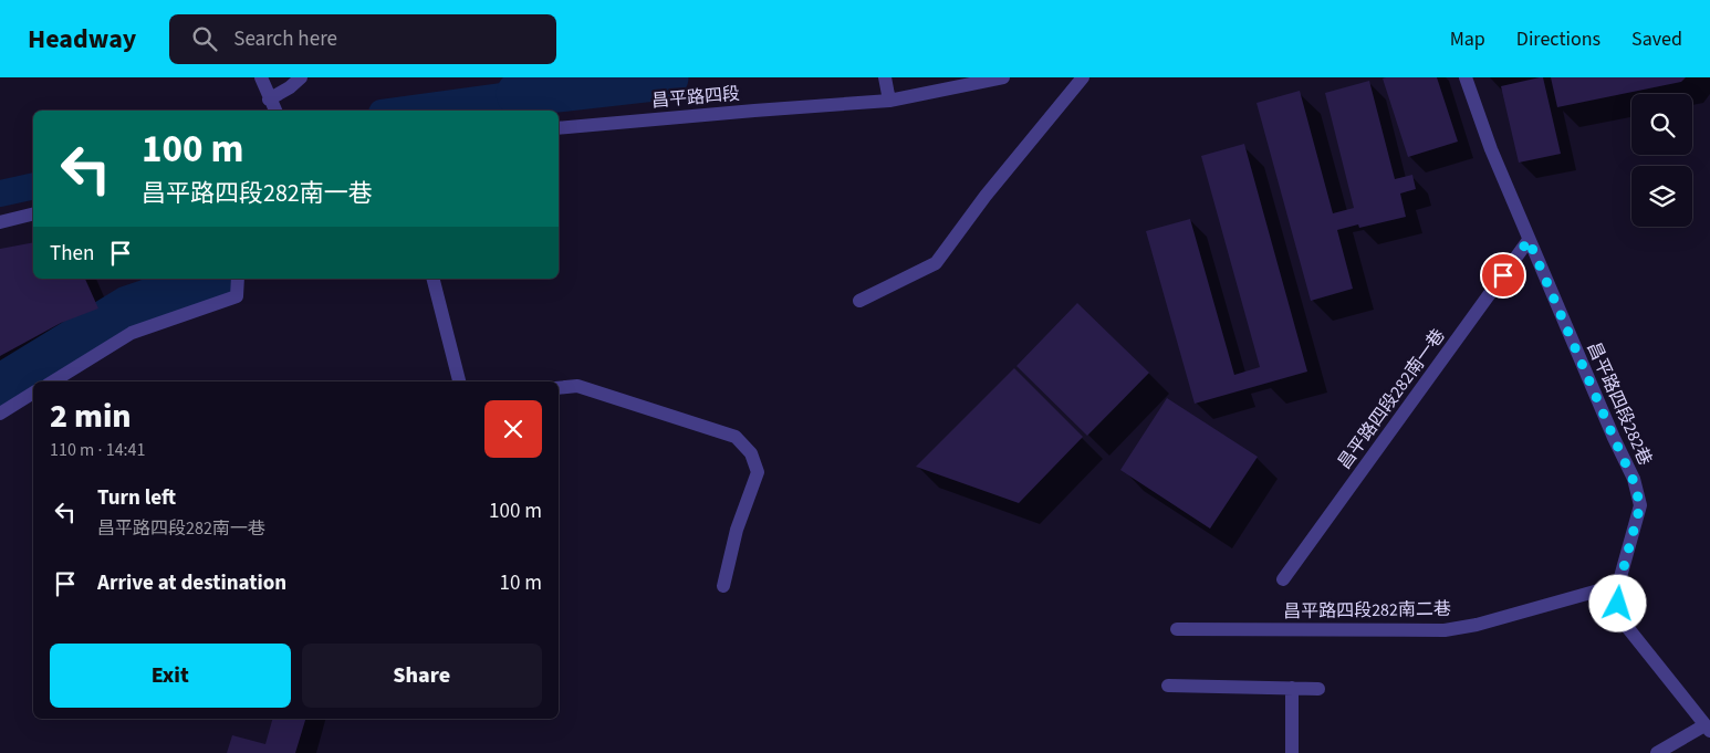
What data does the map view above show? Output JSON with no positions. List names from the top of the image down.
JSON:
{
  "streets": {
    "street": [
      "昌平路四段",
      "昌平路四段282南一巷",
      "昌平路四段282巷",
      "昌平路四段282南二巷"
    ]
  },
  "crossings": [
    ["昌平路四段282南一巷", "昌平路四段282巷"],
    ["昌平路四段282巷", "昌平路四段282南二巷"]
  ],
  "page": {
    "header": "Headway",
    "search": "Search here",
    "nav": ["Map", "Directions", "Saved"],
    "turn": ["100 m", "昌平路四段282南一巷"],
    "then": "Then",
    "heading": ["2 min", "110 m · 14:41"],
    "list": [
      {
        "name": "Turn left",
        "note": "昌平路四段282南一巷",
        "value": "100 m"
      },
      {
        "name": "Arrive at destination",
        "value": "10 m"
      }
    ],
    "buttons": ["Exit", "Share"]
  }
}
